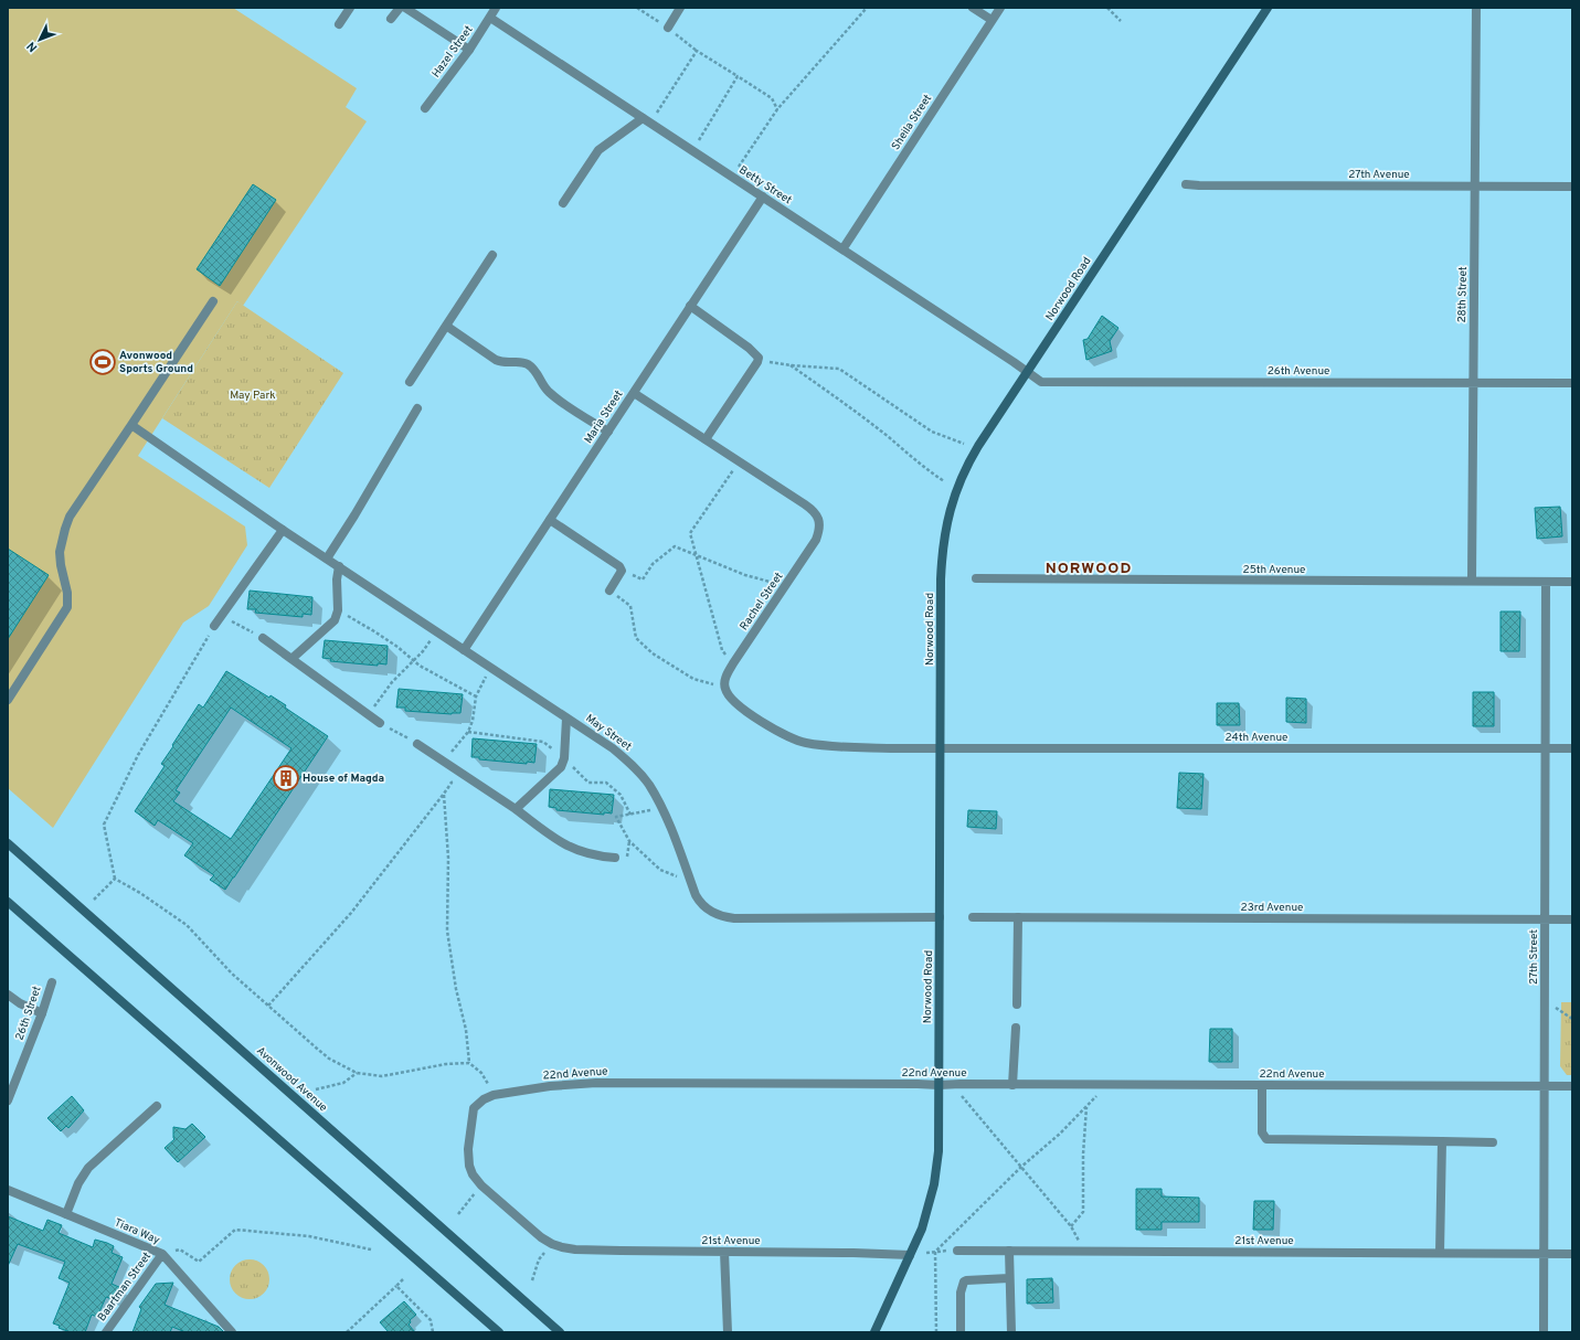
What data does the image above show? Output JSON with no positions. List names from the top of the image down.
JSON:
{
  "streets": {
    "street": [
      "Hazel Street",
      "Sheila Street",
      "27th Avenue",
      "Betty Street",
      "Norwood Road",
      "28th Street",
      "26th Avenue",
      "Maria Street",
      "25th Avenue",
      "Rachel Street",
      "May Street",
      "24th Avenue",
      "23rd Avenue",
      "27th Street",
      "26th Street",
      "22nd Avenue",
      "Avonwood Avenue",
      "Tiara Way",
      "21st Avenue",
      "Baartman Street"
    ]
  },
  "crossings": [
    ["Hazel Street", "Betty Street"],
    ["Sheila Street", "Betty Street"],
    ["27th Avenue", "28th Street"],
    ["Betty Street", "Norwood Road"],
    ["Betty Street", "26th Avenue"],
    ["Betty Street", "Maria Street"],
    ["Norwood Road", "26th Avenue"],
    ["Norwood Road", "May Street"],
    ["Norwood Road", "24th Avenue"],
    ["Norwood Road", "22nd Avenue"],
    ["Norwood Road", "21st Avenue"],
    ["28th Street", "26th Avenue"],
    ["28th Street", "25th Avenue"],
    ["Maria Street", "Rachel Street"],
    ["Maria Street", "May Street"],
    ["25th Avenue", "27th Street"],
    ["24th Avenue", "27th Street"],
    ["23rd Avenue", "27th Street"],
    ["27th Street", "22nd Avenue"],
    ["27th Street", "21st Avenue"],
    ["22nd Avenue", "21st Avenue"],
    ["Tiara Way", "Baartman Street"]
  ],
  "districts": ["NORWOOD"],
  "parks": ["May Park"],
  "places": {
    "sports": ["Avonwood Sports Ground"],
    "building": ["House of Magda"]
  },
  "north": "bottom left"
}
